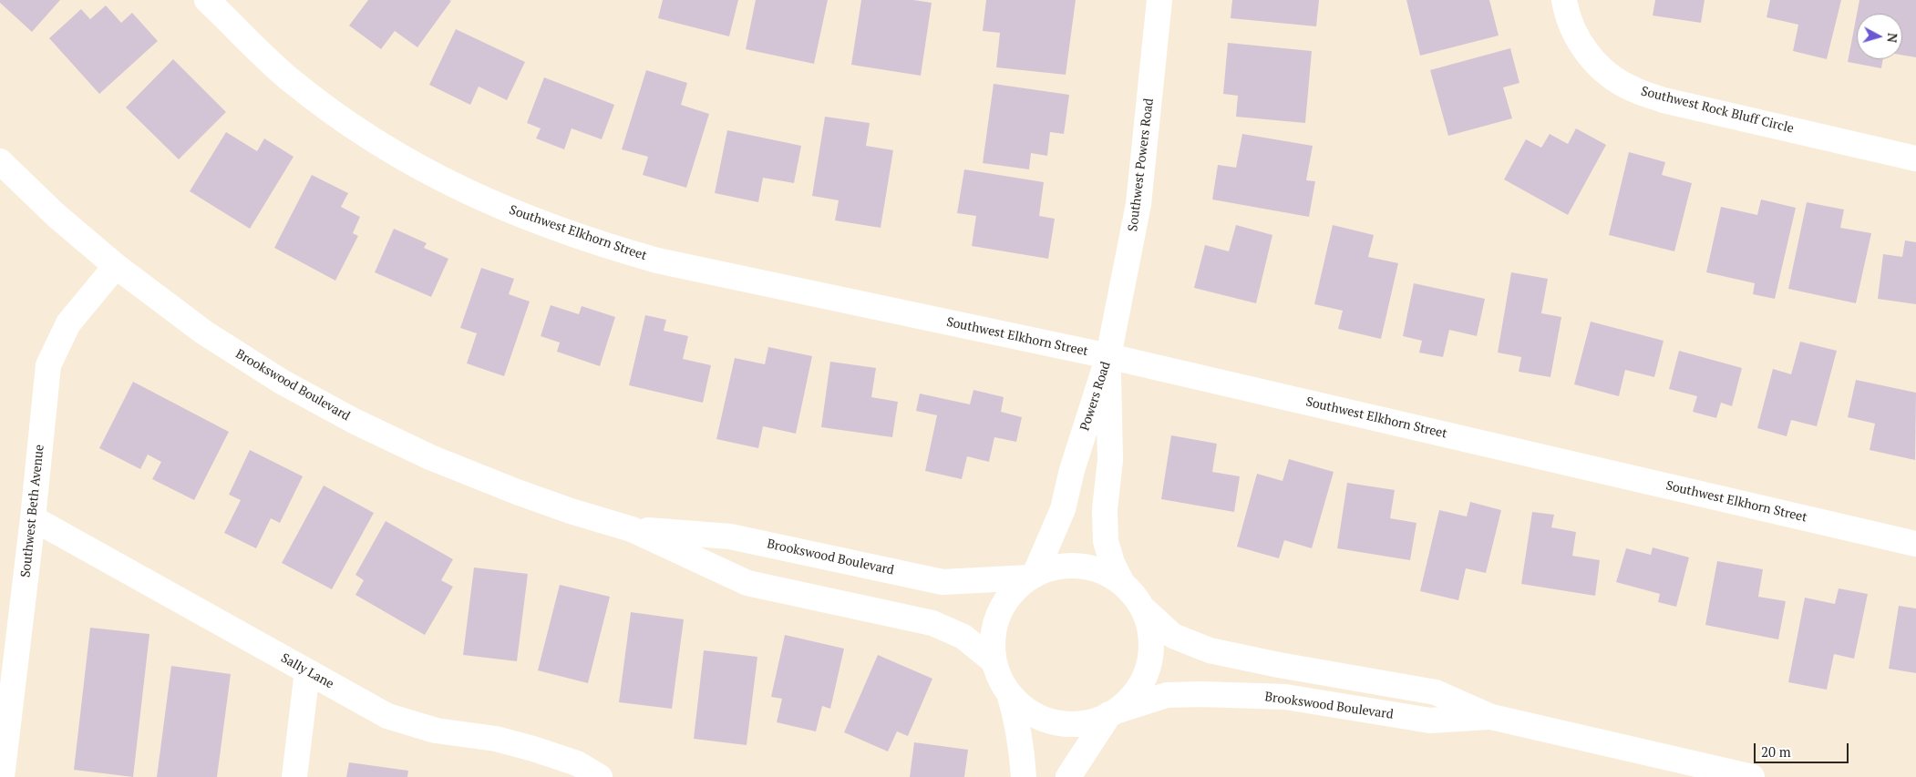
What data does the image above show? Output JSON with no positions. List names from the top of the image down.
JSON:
{
  "streets": {
    "street": [
      "Southwest Rock Bluff Circle",
      "Southwest Powers Road",
      "Southwest Elkhorn Street",
      "Brookswood Boulevard",
      "Powers Road",
      "Southwest Beth Avenue",
      "Sally Lane"
    ]
  },
  "crossings": [
    ["Southwest Powers Road", "Southwest Elkhorn Street"],
    ["Southwest Powers Road", "Powers Road"],
    ["Southwest Elkhorn Street", "Powers Road"],
    ["Brookswood Boulevard", "Powers Road"],
    ["Brookswood Boulevard", "Southwest Beth Avenue"],
    ["Southwest Beth Avenue", "Sally Lane"]
  ],
  "scale_bar": "20 m",
  "north": "right"
}
